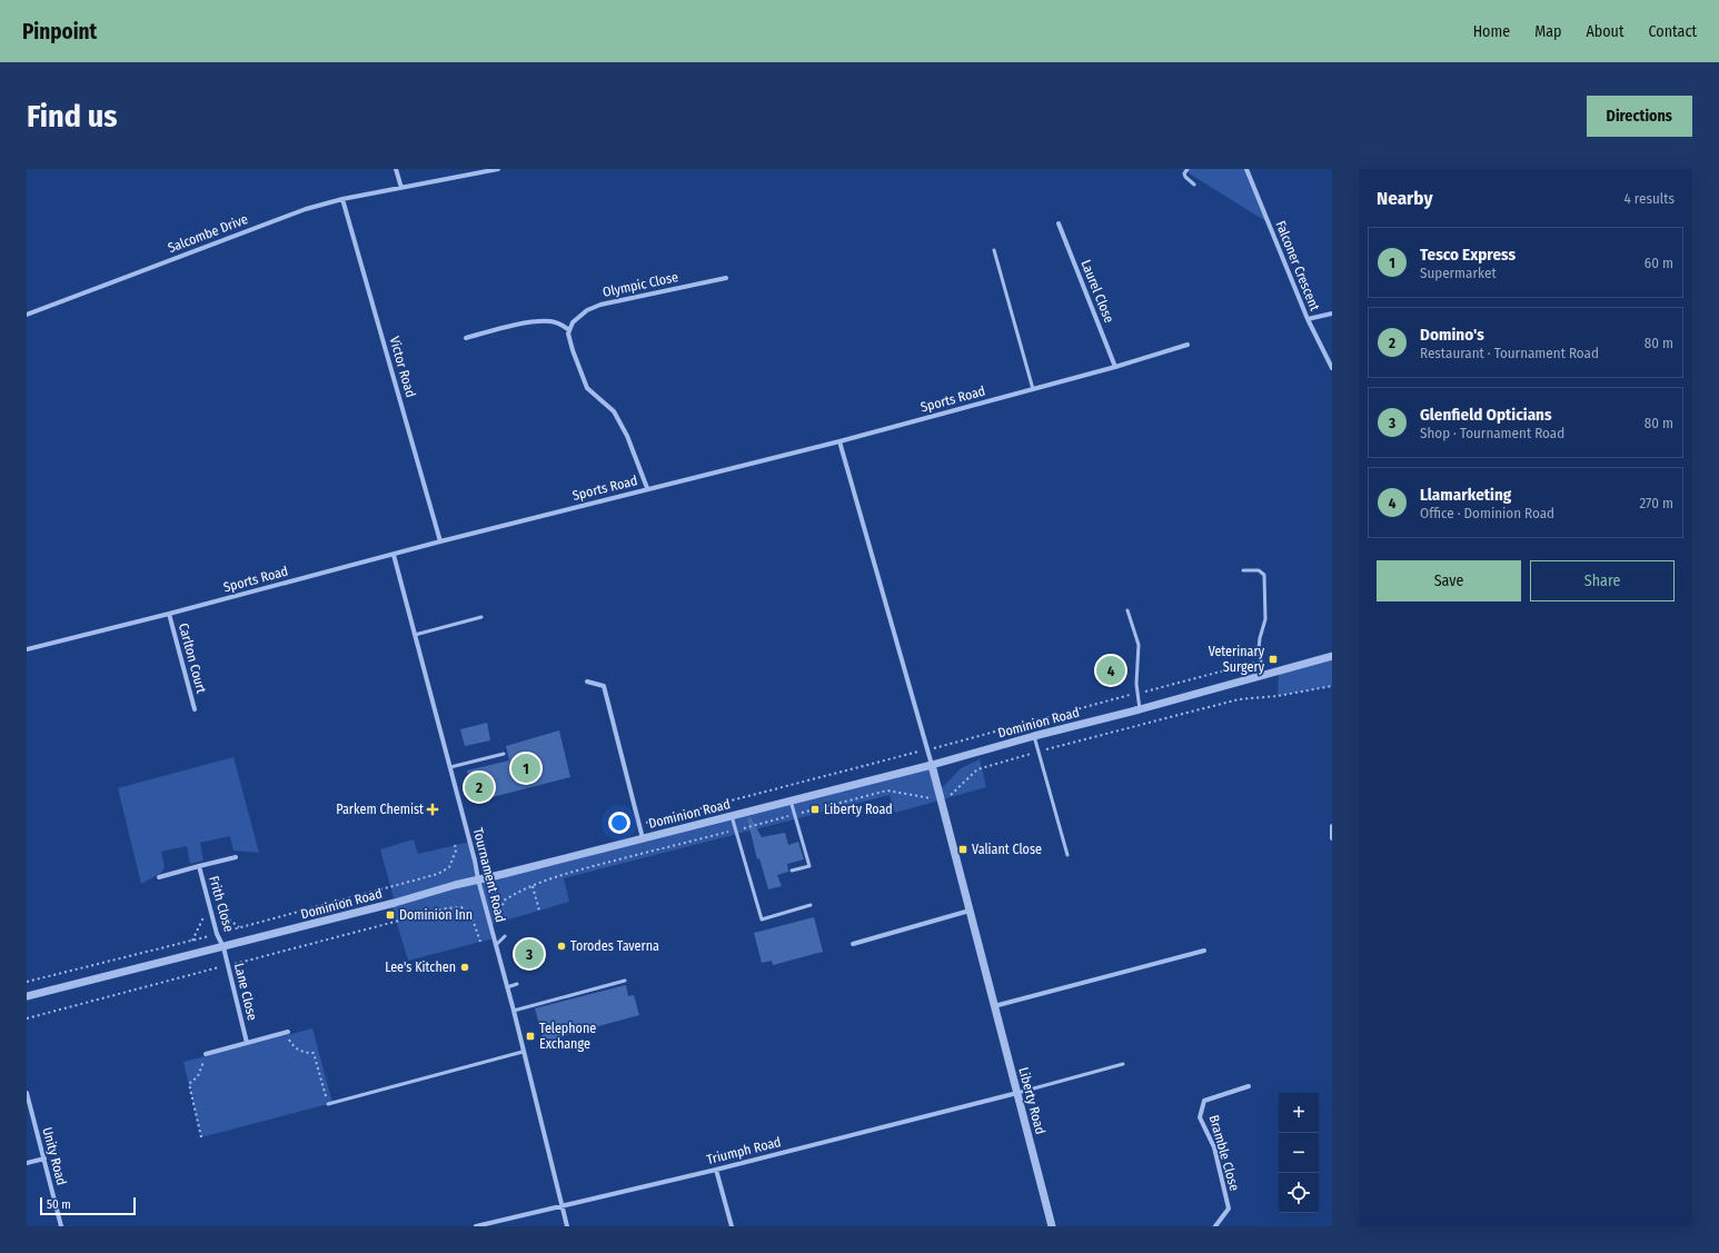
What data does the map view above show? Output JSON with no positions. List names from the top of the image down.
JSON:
{
  "streets": {
    "street": [
      "Salcombe Drive",
      "Falconer Crescent",
      "Olympic Close",
      "Laurel Close",
      "Victor Road",
      "Sports Road",
      "Carlton Court",
      "Dominion Road",
      "Tournament Road",
      "Frith Close",
      "Lane Close",
      "Liberty Road",
      "Triumph Road",
      "Bramble Close",
      "Unity Road"
    ]
  },
  "crossings": [
    ["Salcombe Drive", "Victor Road"],
    ["Laurel Close", "Sports Road"],
    ["Victor Road", "Sports Road"],
    ["Sports Road", "Carlton Court"],
    ["Sports Road", "Tournament Road"],
    ["Sports Road", "Liberty Road"],
    ["Dominion Road", "Tournament Road"],
    ["Dominion Road", "Frith Close"],
    ["Dominion Road", "Lane Close"],
    ["Dominion Road", "Liberty Road"],
    ["Tournament Road", "Triumph Road"],
    ["Frith Close", "Lane Close"],
    ["Liberty Road", "Triumph Road"]
  ],
  "places": {
    "transit": [
      "Veterinary Surgery",
      "Liberty Road",
      "Valiant Close",
      "Dominion Inn",
      "Telephone Exchange"
    ],
    "health": ["Parkem Chemist"],
    "other": ["Torodes Taverna", "Lee's Kitchen"]
  },
  "scale_bar": "50 m",
  "page": {
    "header": "Pinpoint",
    "nav": [
      "Home",
      "Map",
      "About",
      "Contact"
    ],
    "buttons": [
      "Directions",
      ["Save", "Share"]
    ],
    "title": "Find us",
    "heading": ["Nearby", "4 results"],
    "list": [
      {
        "mark": "1",
        "name": "Tesco Express",
        "note": "Supermarket",
        "value": "60 m"
      },
      {
        "mark": "2",
        "name": "Domino's",
        "note": "Restaurant · Tournament Road",
        "value": "80 m"
      },
      {
        "mark": "3",
        "name": "Glenfield Opticians",
        "note": "Shop · Tournament Road",
        "value": "80 m"
      },
      {
        "mark": "4",
        "name": "Llamarketing",
        "note": "Office · Dominion Road",
        "value": "270 m"
      }
    ],
    "pins": [
      "4",
      "1",
      "2",
      "3"
    ],
    "map_buttons": ["+", "−"],
    "scale": "50 m"
  }
}
